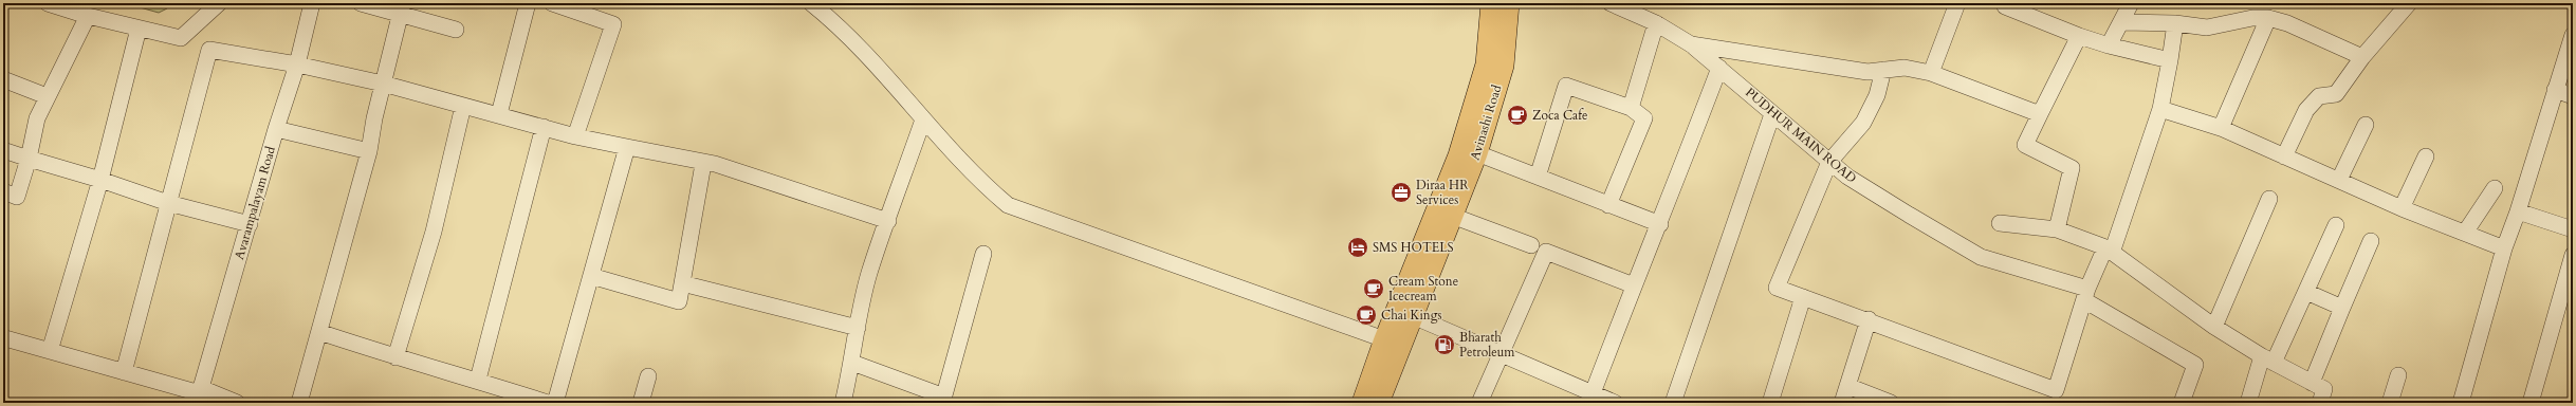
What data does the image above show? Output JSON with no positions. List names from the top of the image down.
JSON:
{
  "streets": {
    "main road": ["Avinashi Road"],
    "street": ["PUDHUR MAIN ROAD", "Avarampalayam Road"]
  },
  "places": {
    "cafe": ["Zoca Cafe", "Cream Stone Icecream", "Chai Kings"],
    "office": ["Diraa HR Services"],
    "hotel": ["SMS HOTELS"],
    "fuel station": ["Bharath Petroleum"]
  }
}
